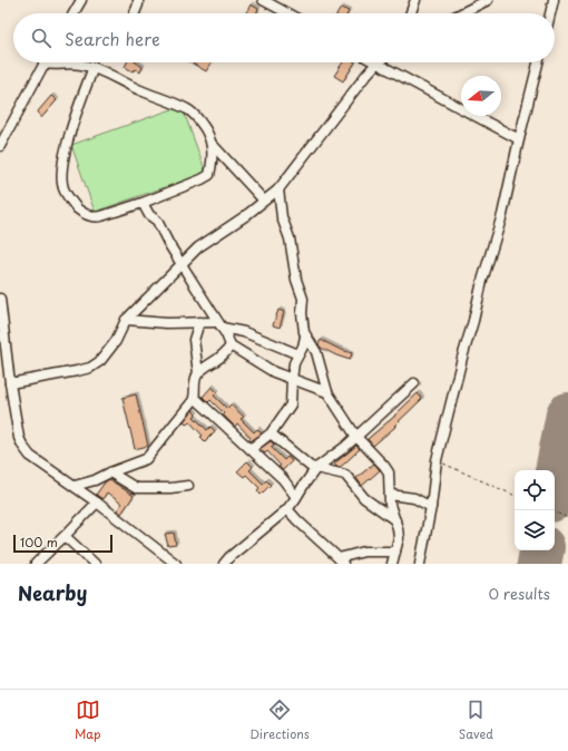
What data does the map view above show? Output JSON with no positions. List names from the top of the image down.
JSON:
{
  "scale_bar": "100 m",
  "north": "left",
  "page": {
    "search": "Search here",
    "scale": "100 m",
    "heading": ["Nearby", "0 results"],
    "nav": ["Map", "Directions", "Saved"]
  }
}
